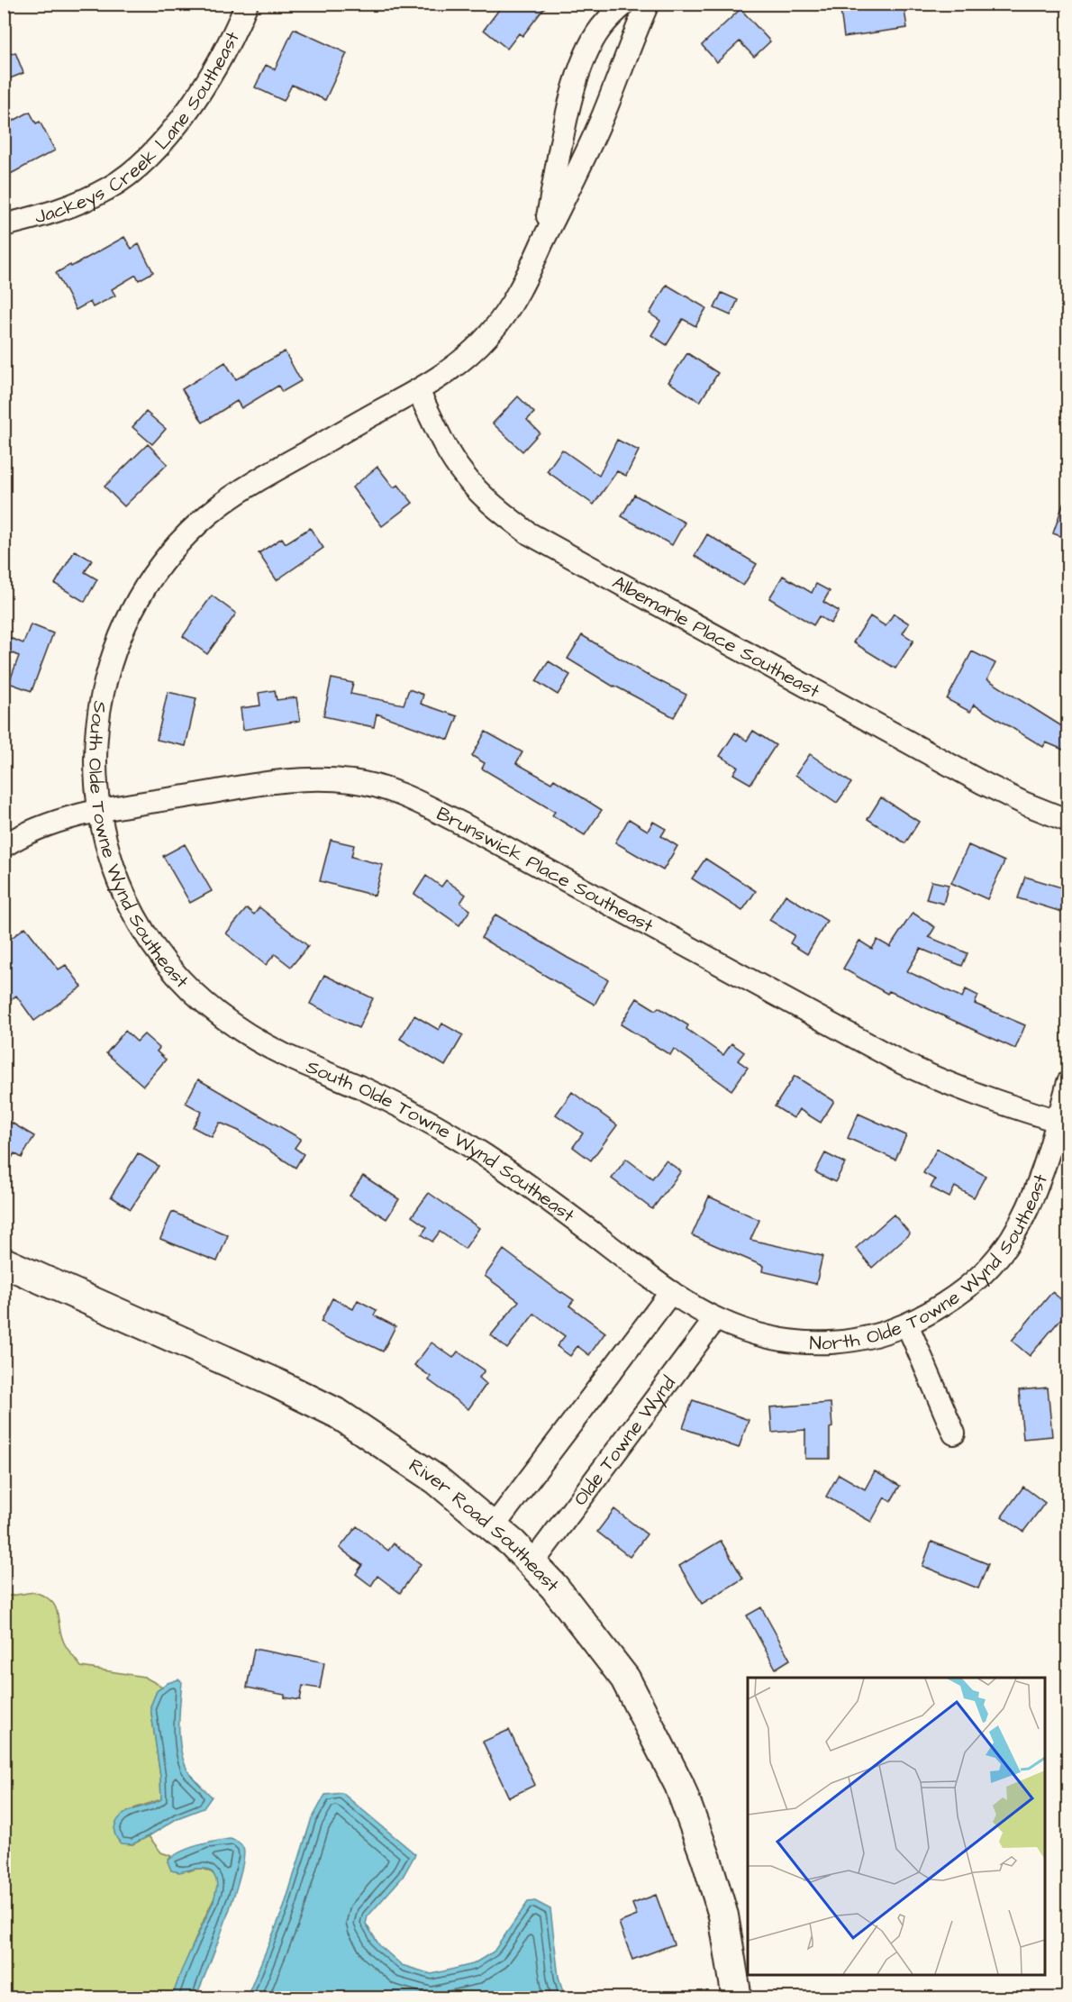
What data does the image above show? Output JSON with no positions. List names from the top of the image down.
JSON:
{
  "streets": {
    "main road": ["River Road Southeast"],
    "street": [
      "Jackeys Creek Lane Southeast",
      "Albemarle Place Southeast",
      "South Olde Towne Wynd Southeast",
      "Brunswick Place Southeast",
      "North Olde Towne Wynd Southeast",
      "Olde Towne Wynd"
    ]
  },
  "crossings": [
    ["Albemarle Place Southeast", "South Olde Towne Wynd Southeast"],
    ["South Olde Towne Wynd Southeast", "Brunswick Place Southeast"],
    ["South Olde Towne Wynd Southeast", "North Olde Towne Wynd Southeast"],
    ["South Olde Towne Wynd Southeast", "Olde Towne Wynd"],
    ["Brunswick Place Southeast", "North Olde Towne Wynd Southeast"],
    ["North Olde Towne Wynd Southeast", "Olde Towne Wynd"],
    ["Olde Towne Wynd", "River Road Southeast"]
  ]
}
